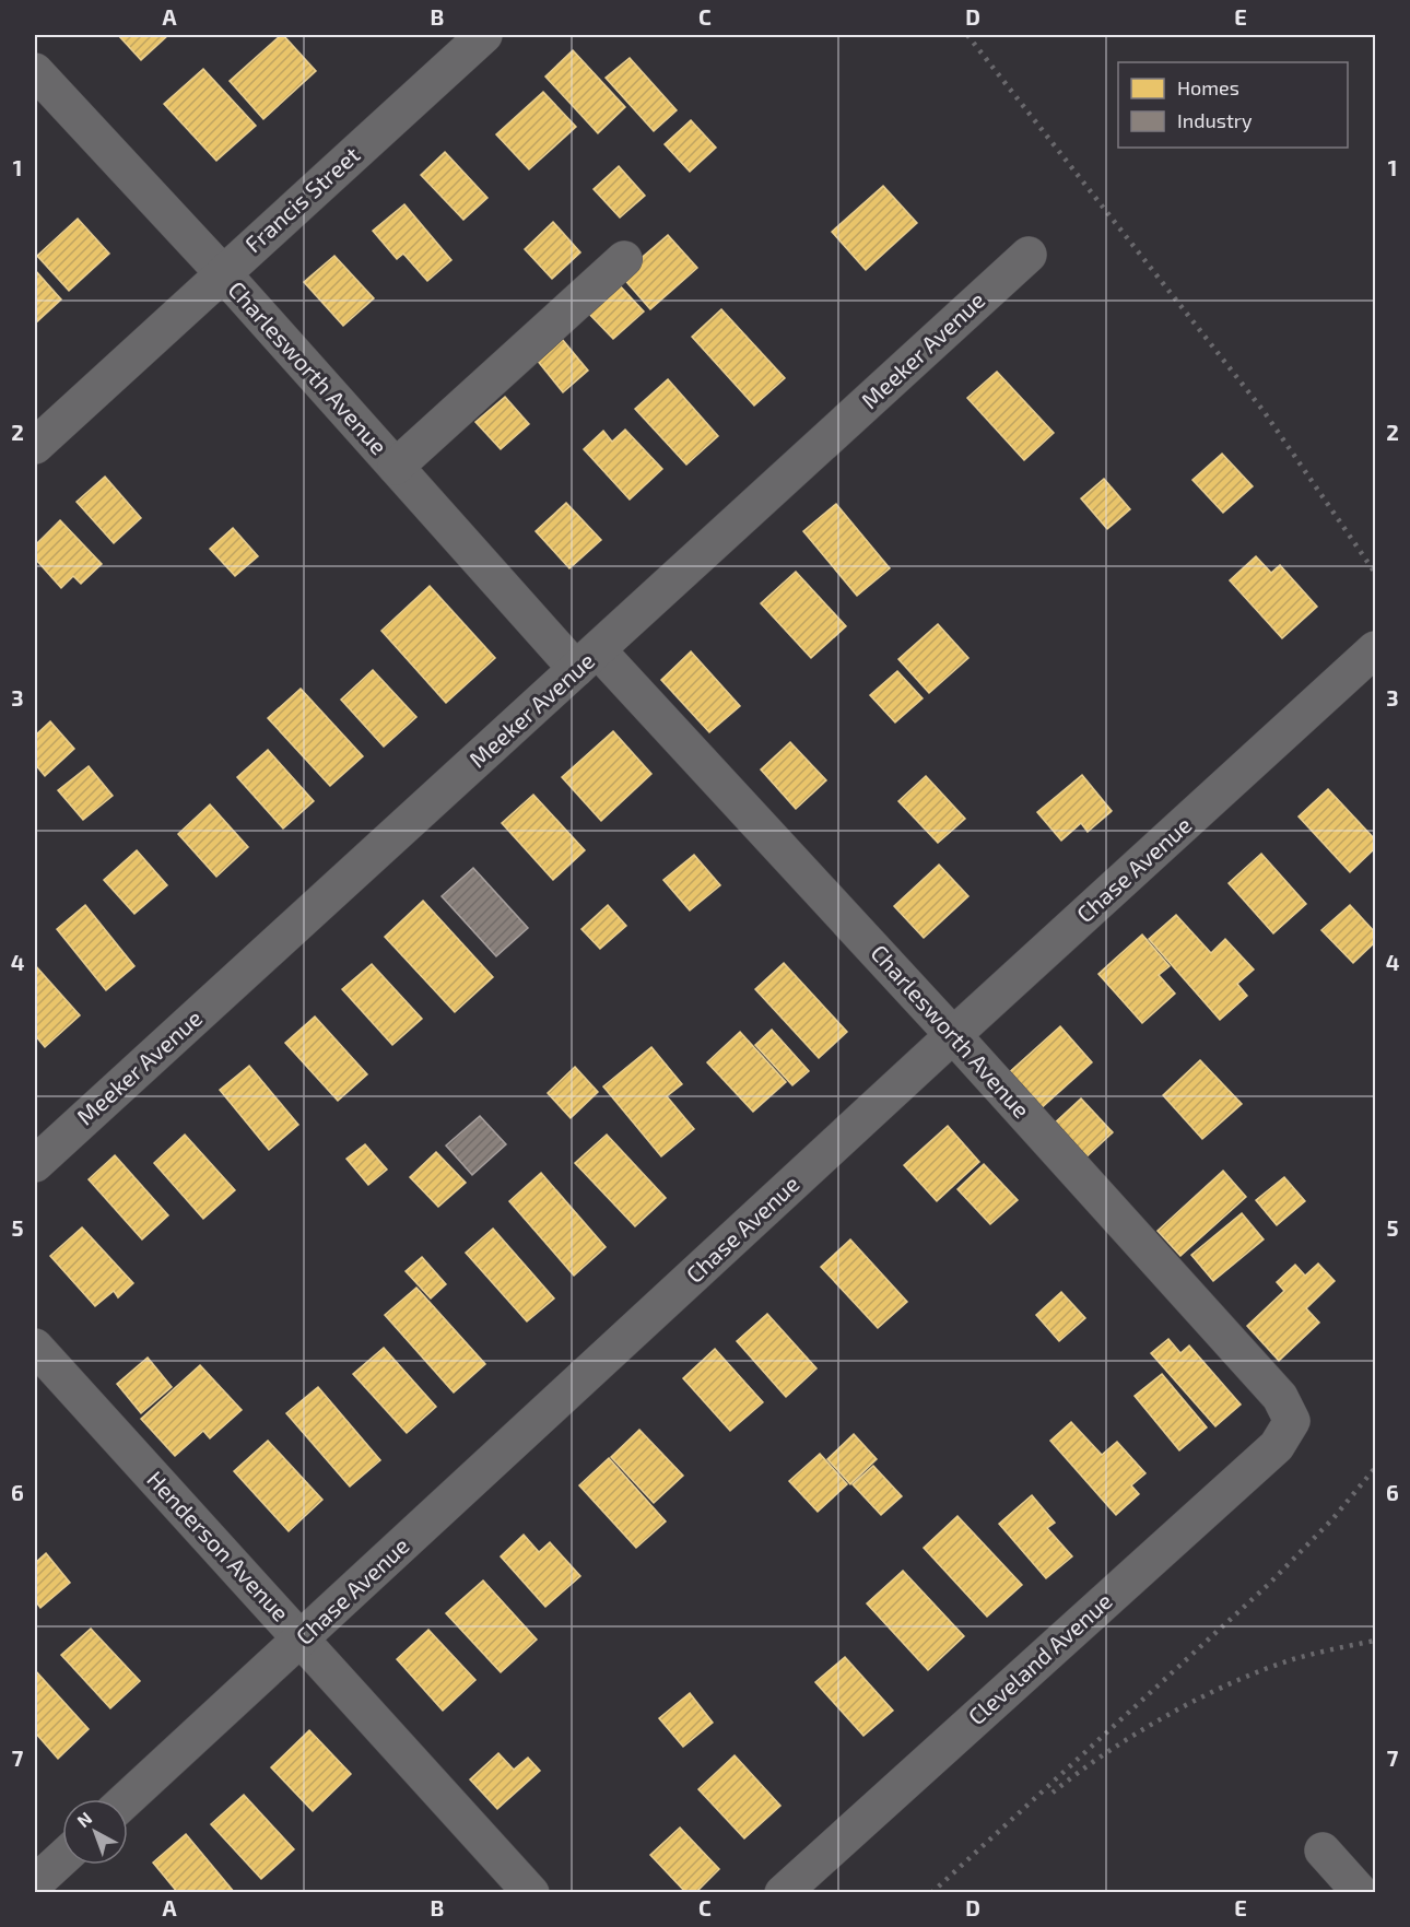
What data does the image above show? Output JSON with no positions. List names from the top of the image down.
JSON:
{
  "streets": {
    "street": [
      "Francis Street",
      "Meeker Avenue",
      "Charlesworth Avenue",
      "Chase Avenue",
      "Henderson Avenue",
      "Cleveland Avenue"
    ]
  },
  "crossings": [
    ["Francis Street", "Charlesworth Avenue"],
    ["Meeker Avenue", "Charlesworth Avenue"],
    ["Charlesworth Avenue", "Chase Avenue"],
    ["Charlesworth Avenue", "Cleveland Avenue"],
    ["Chase Avenue", "Henderson Avenue"]
  ],
  "legend": ["Homes", "Industry"],
  "north": "top left",
  "grid": {
    "columns": [
      "A",
      "B",
      "C",
      "D",
      "E"
    ],
    "rows": [
      "1",
      "2",
      "3",
      "4",
      "5",
      "6",
      "7"
    ]
  }
}
